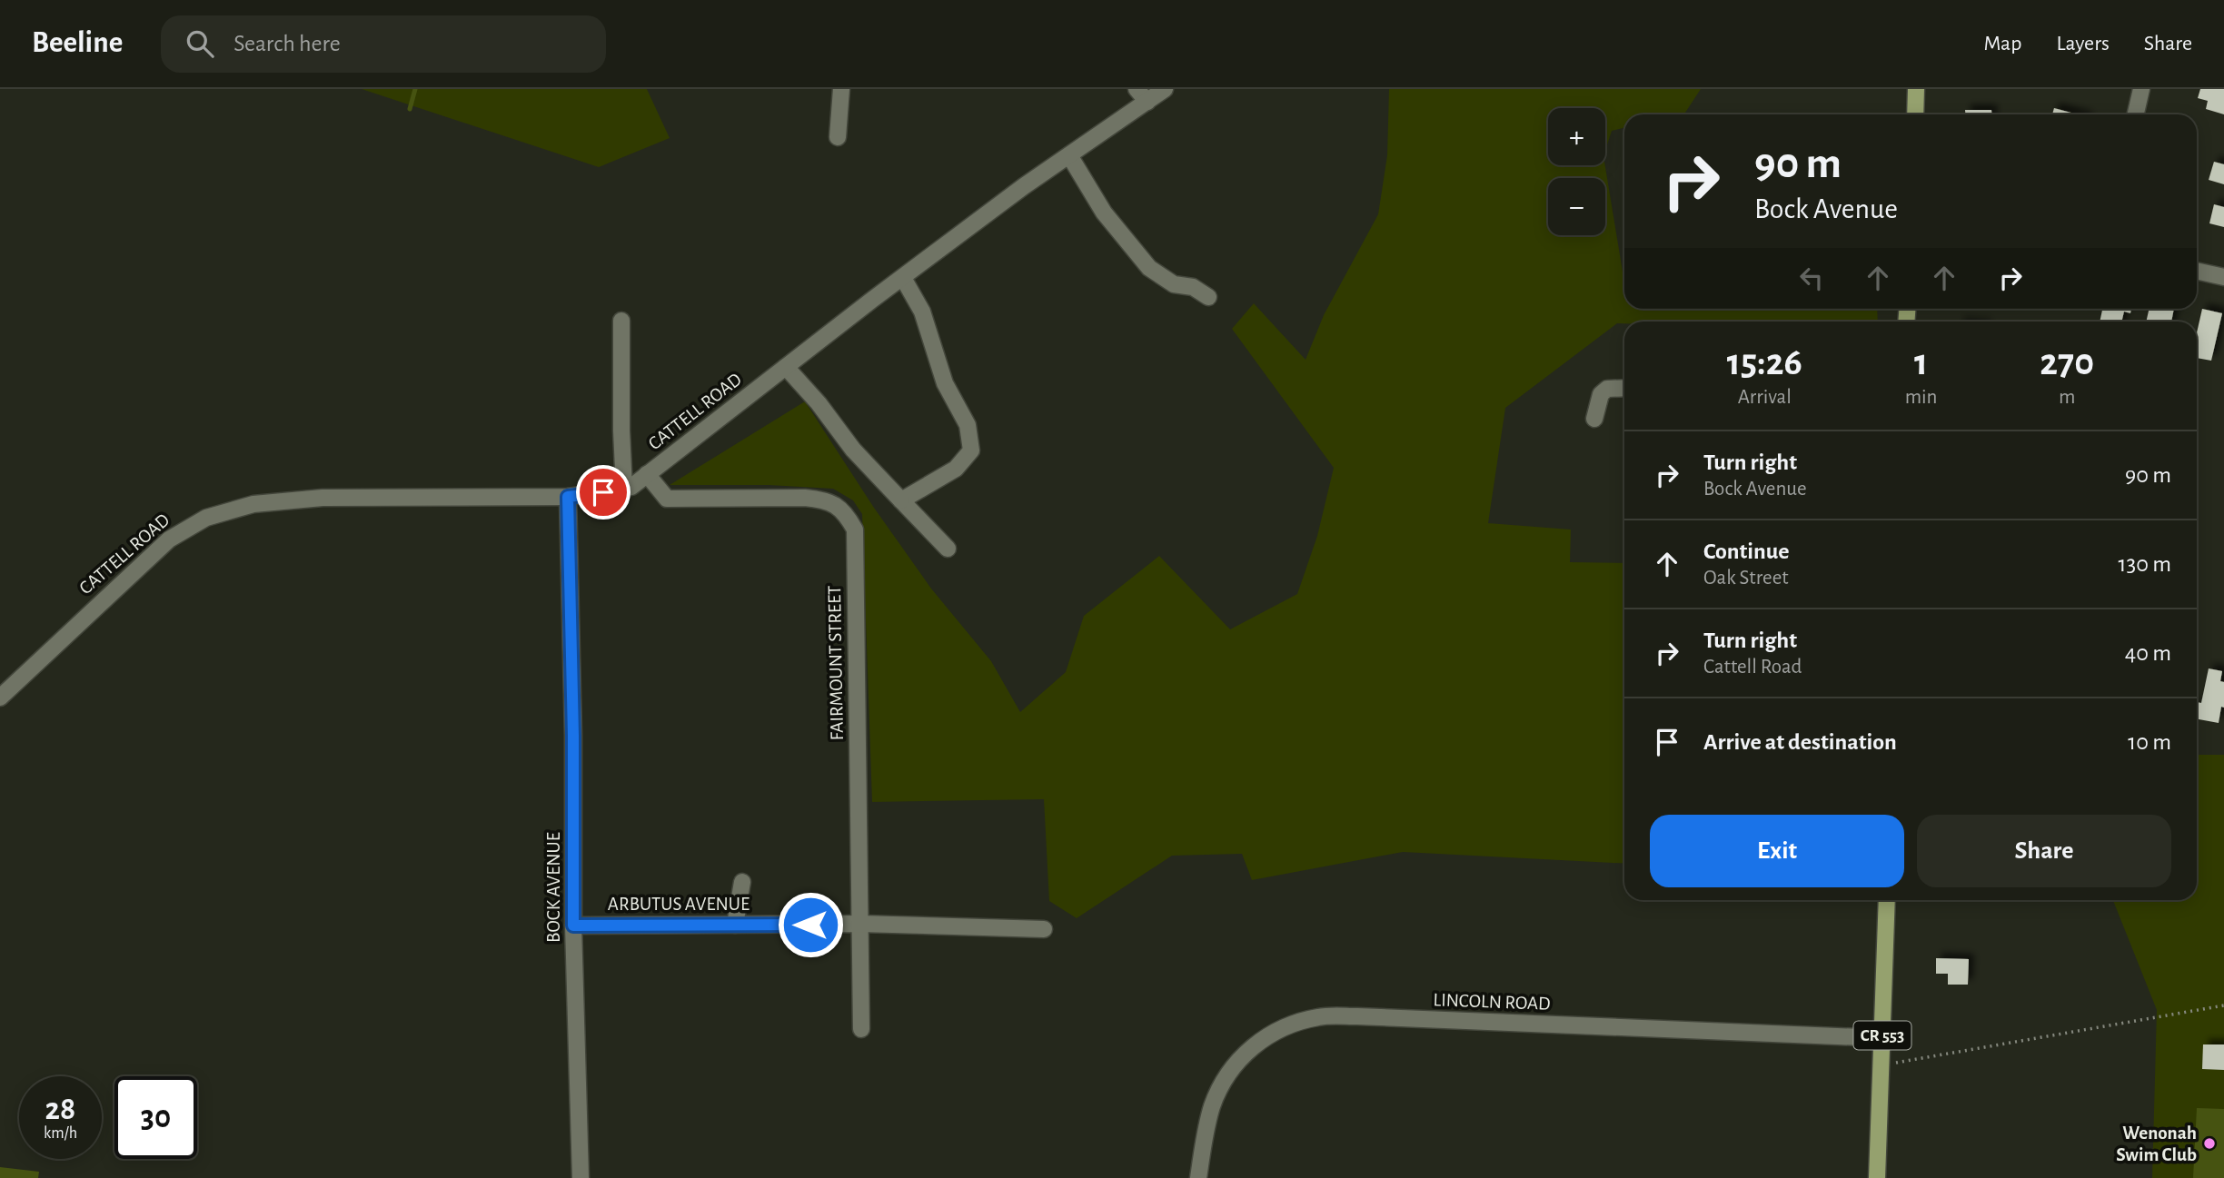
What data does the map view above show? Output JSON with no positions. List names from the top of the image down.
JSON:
{
  "streets": {
    "main road": ["CR 553"],
    "street": [
      "CATTELL ROAD",
      "FAIRMOUNT STREET",
      "BOCK AVENUE",
      "ARBUTUS AVENUE",
      "LINCOLN ROAD"
    ]
  },
  "crossings": [
    ["CATTELL ROAD", "FAIRMOUNT STREET"],
    ["CATTELL ROAD", "BOCK AVENUE"],
    ["FAIRMOUNT STREET", "ARBUTUS AVENUE"],
    ["BOCK AVENUE", "ARBUTUS AVENUE"],
    ["LINCOLN ROAD", "CR 553"]
  ],
  "places": ["Wenonah Swim Club"],
  "page": {
    "header": "Beeline",
    "search": "Search here",
    "nav": ["Map", "Layers", "Share"],
    "map_buttons": ["+", "−"],
    "turn": ["90 m", "Bock Avenue"],
    "eta": [
      "15:26",
      "Arrival",
      "1",
      "min",
      "270",
      "m"
    ],
    "list": [
      {
        "name": "Turn right",
        "note": "Bock Avenue",
        "value": "90 m"
      },
      {
        "name": "Continue",
        "note": "Oak Street",
        "value": "130 m"
      },
      {
        "name": "Turn right",
        "note": "Cattell Road",
        "value": "40 m"
      },
      {
        "name": "Arrive at destination",
        "value": "10 m"
      }
    ],
    "buttons": ["Exit", "Share"],
    "speed": "28 km/h",
    "limit": "30"
  }
}
